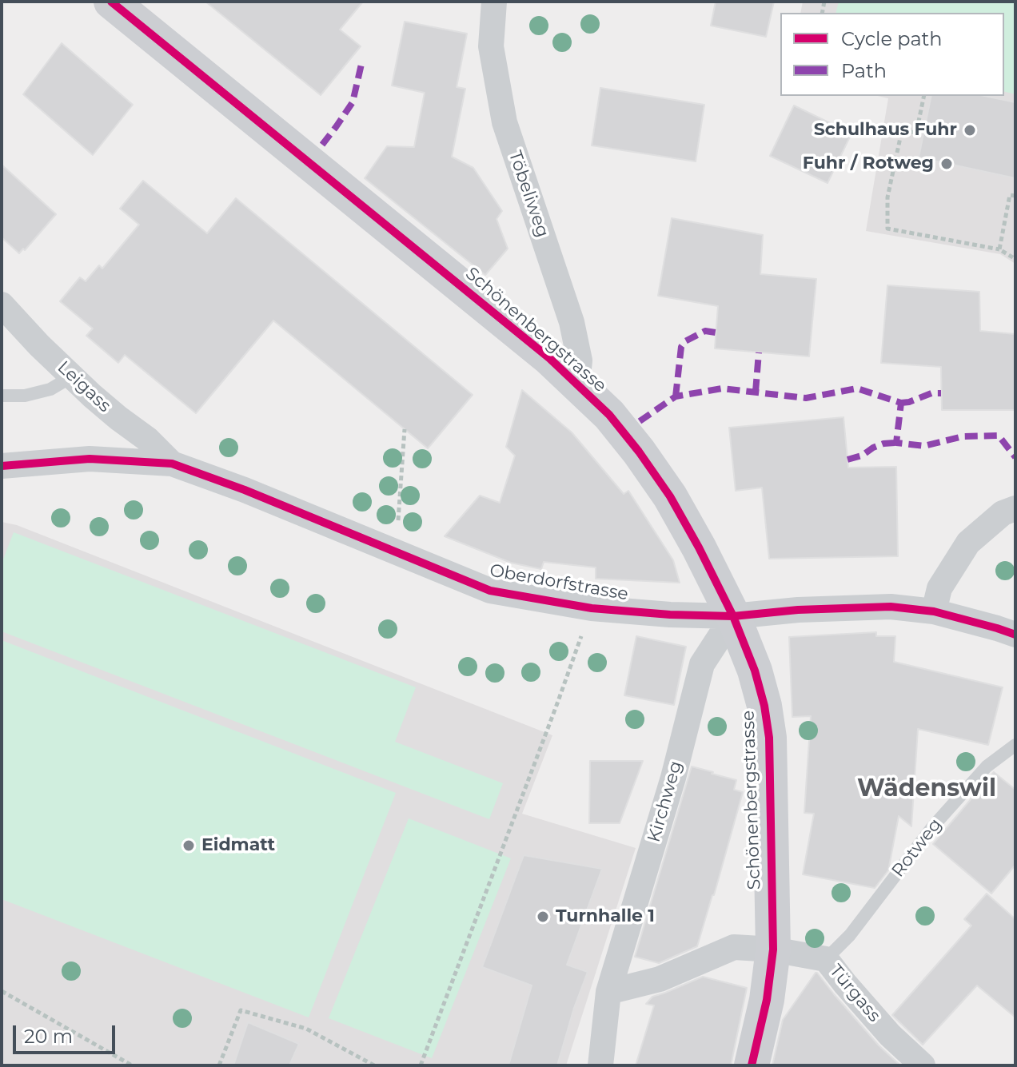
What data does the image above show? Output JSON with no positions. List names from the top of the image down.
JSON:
{
  "streets": {
    "street": [
      "Töbeliweg",
      "Schönenbergstrasse",
      "Leigass",
      "Oberdorfstrasse",
      "Kirchweg",
      "Türgass"
    ],
    "lane": ["Rotweg"]
  },
  "crossings": [
    ["Töbeliweg", "Schönenbergstrasse"],
    ["Schönenbergstrasse", "Oberdorfstrasse"],
    ["Schönenbergstrasse", "Kirchweg"],
    ["Schönenbergstrasse", "Türgass"],
    ["Leigass", "Oberdorfstrasse"],
    ["Oberdorfstrasse", "Kirchweg"],
    ["Rotweg", "Türgass"]
  ],
  "districts": ["Wädenswil"],
  "places": [
    "Schulhaus Fuhr",
    "Fuhr / Rotweg",
    "Eidmatt",
    "Turnhalle 1"
  ],
  "legend": ["Cycle path", "Path"],
  "scale_bar": "20 m"
}
